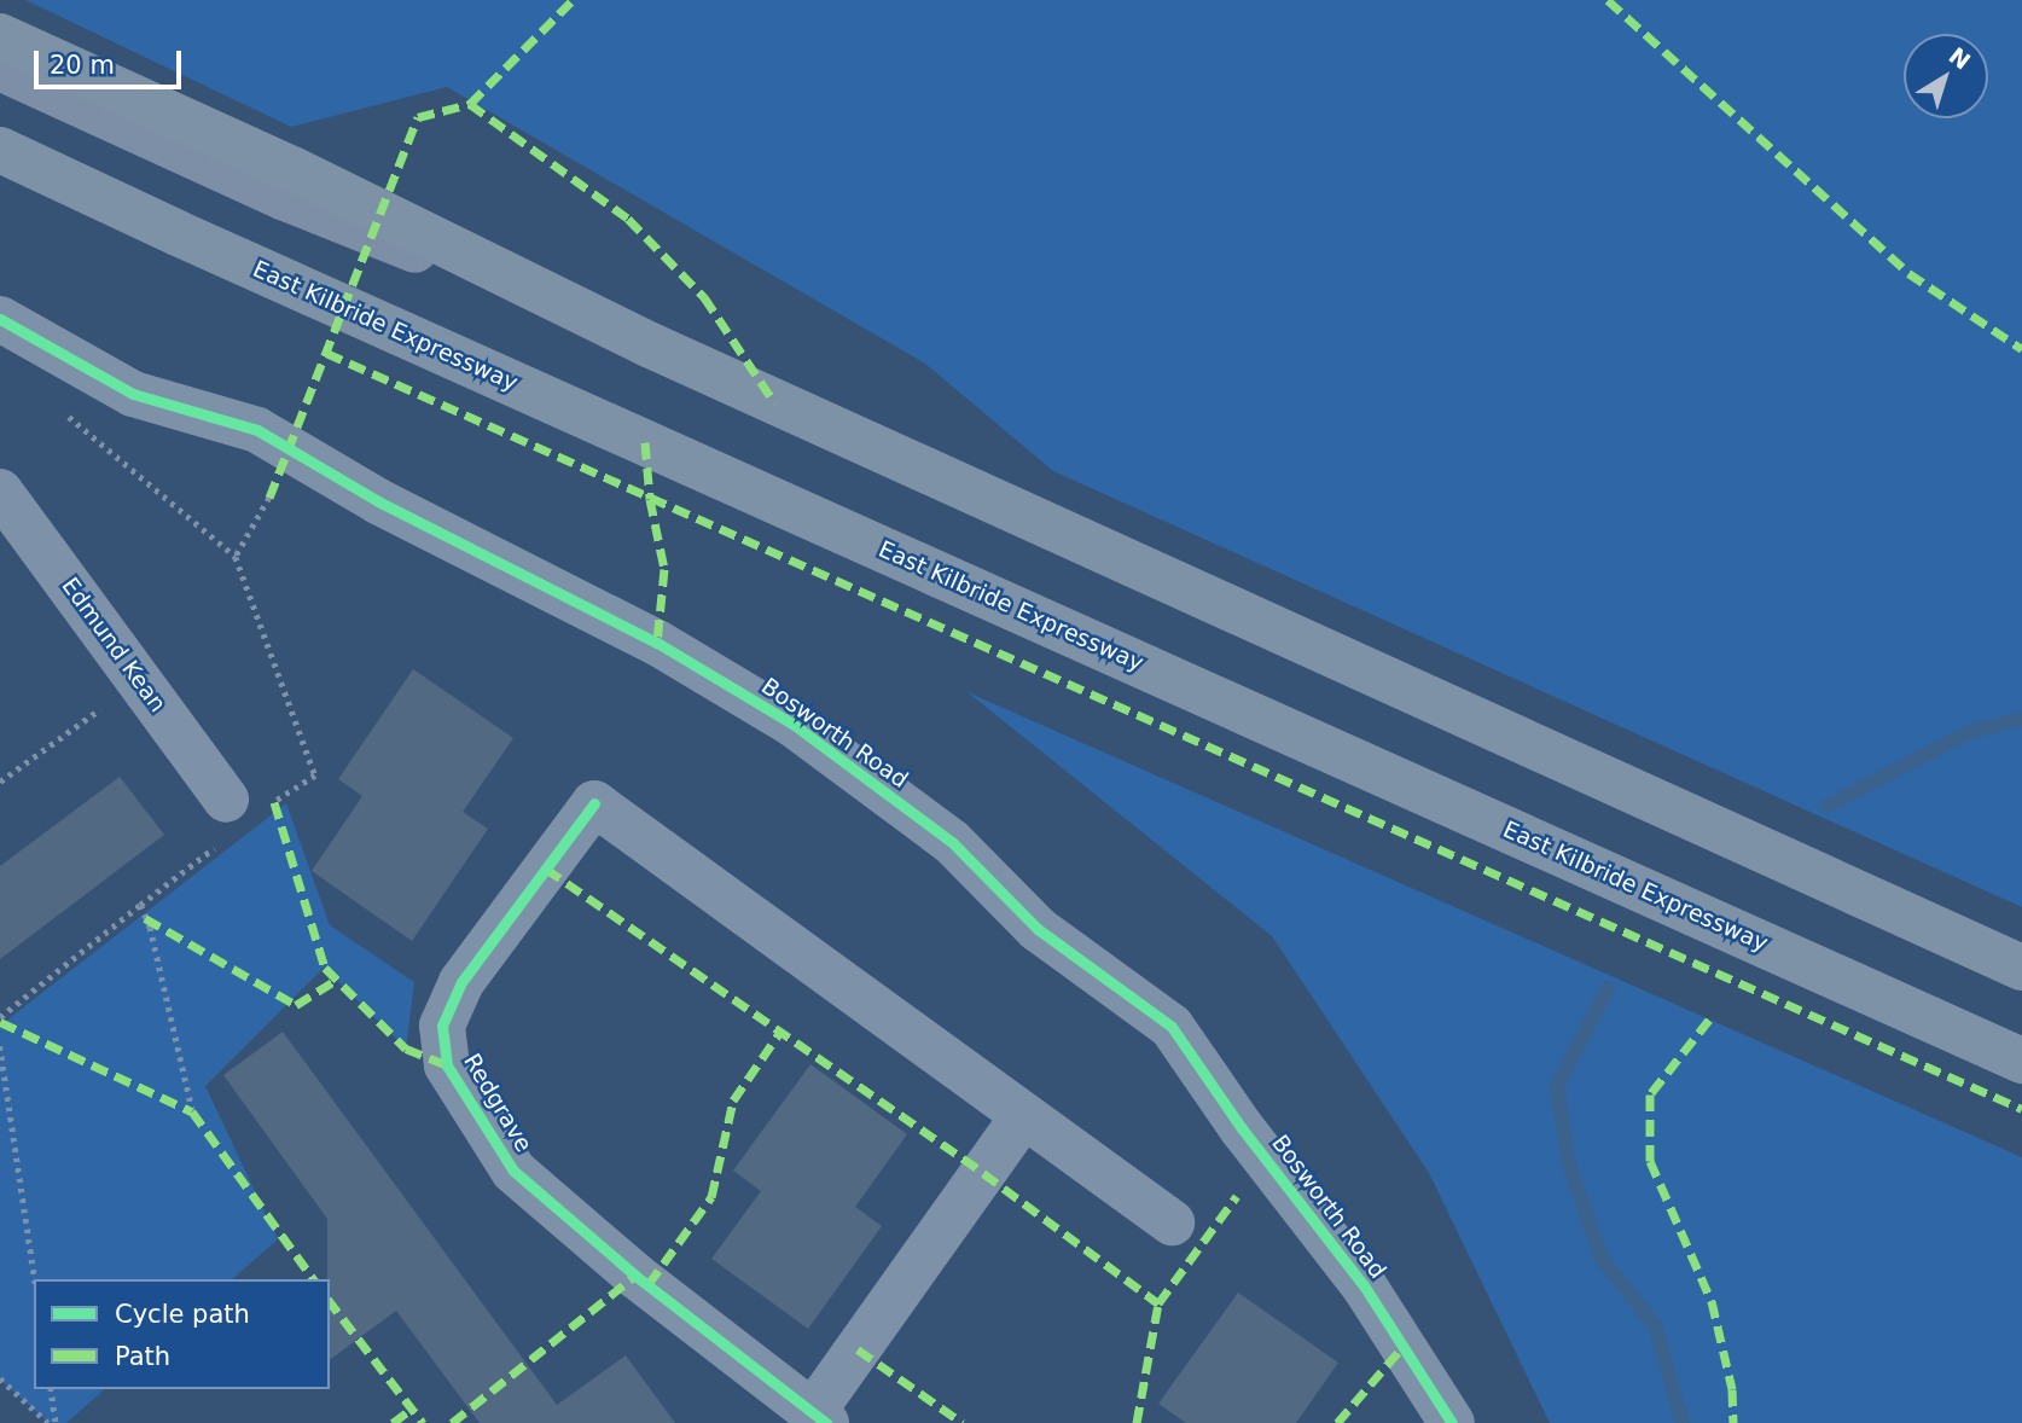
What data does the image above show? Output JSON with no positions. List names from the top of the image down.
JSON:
{
  "streets": {
    "highway": ["East Kilbride Expressway"],
    "street": ["Edmund Kean", "Bosworth Road", "Redgrave"]
  },
  "legend": ["Cycle path", "Path"],
  "scale_bar": "20 m",
  "north": "top right"
}
